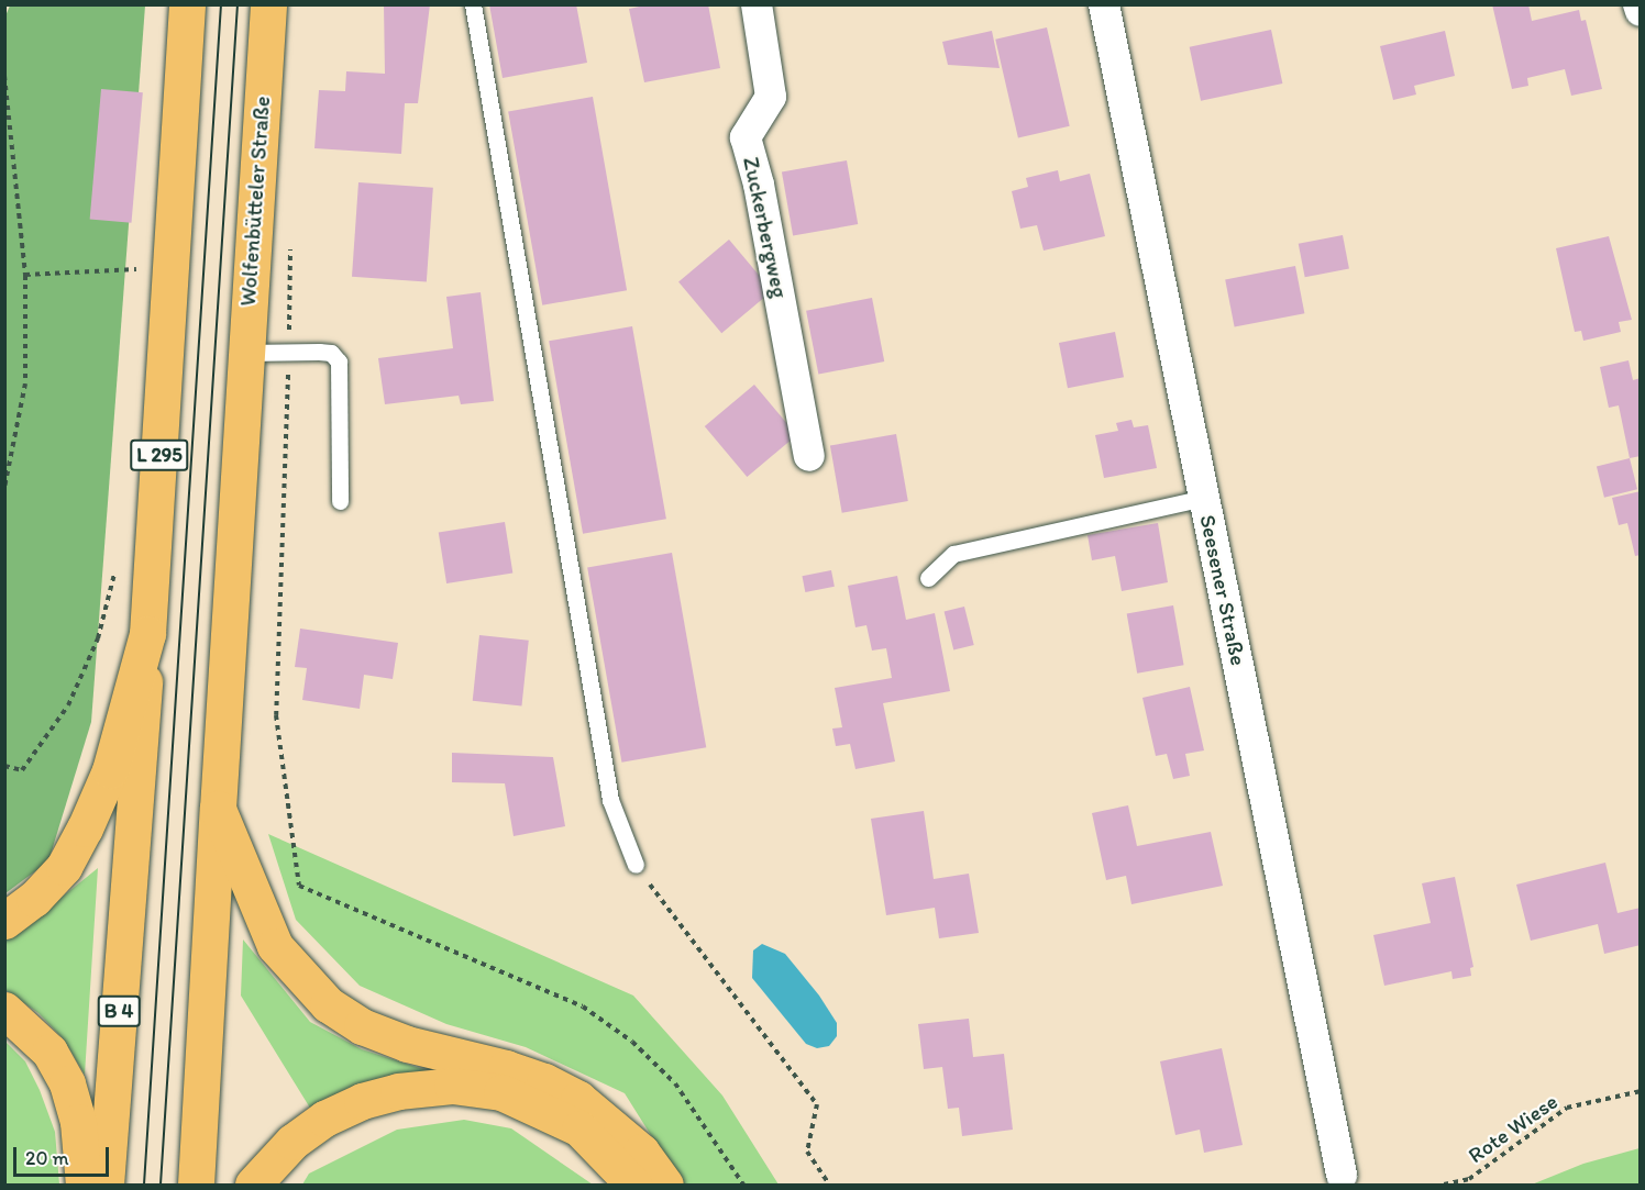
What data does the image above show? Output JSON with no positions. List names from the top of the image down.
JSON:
{
  "streets": {
    "main road": ["Wolfenbütteler Straße", "L 295", "B 4"],
    "street": ["Zuckerbergweg", "Seesener Straße"],
    "path": ["Rote Wiese"]
  },
  "crossings": [
    ["L 295", "B 4"]
  ],
  "scale_bar": "20 m"
}
